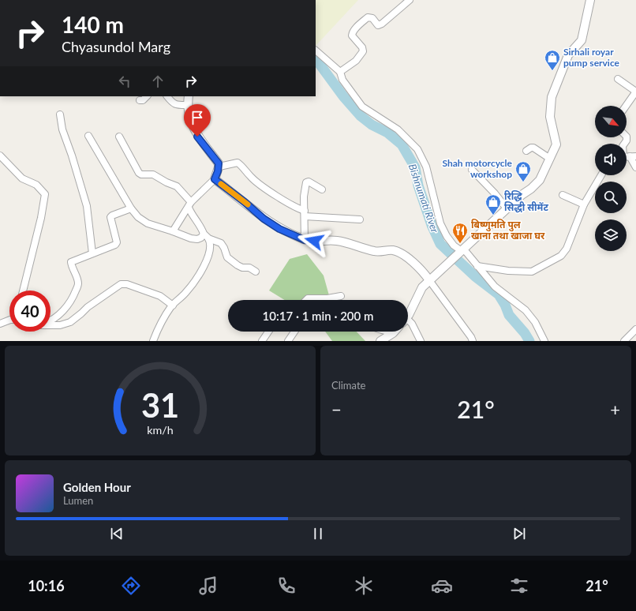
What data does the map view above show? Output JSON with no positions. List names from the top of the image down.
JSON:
{
  "water": ["Bishnumati River"],
  "places": {
    "shop": ["Sirhali royar pump service", "Shah motorcycle workshop", "रिद्धि सिद्धी सीमेंट"],
    "restaurant": ["बिष्णुमति पुल खाना तथा खाजा घर"]
  },
  "north": "bottom right",
  "page": {
    "turn": ["140 m", "Chyasundol Marg"],
    "limit": "40",
    "trip": "10:17 · 1 min · 200 m",
    "tile": "Climate",
    "heat": ["−", "21°", "+"],
    "song": ["Golden Hour", "Lumen"],
    "tabs": ["10:16", "21°"],
    "gauge": ["31", "km/h"]
  }
}
